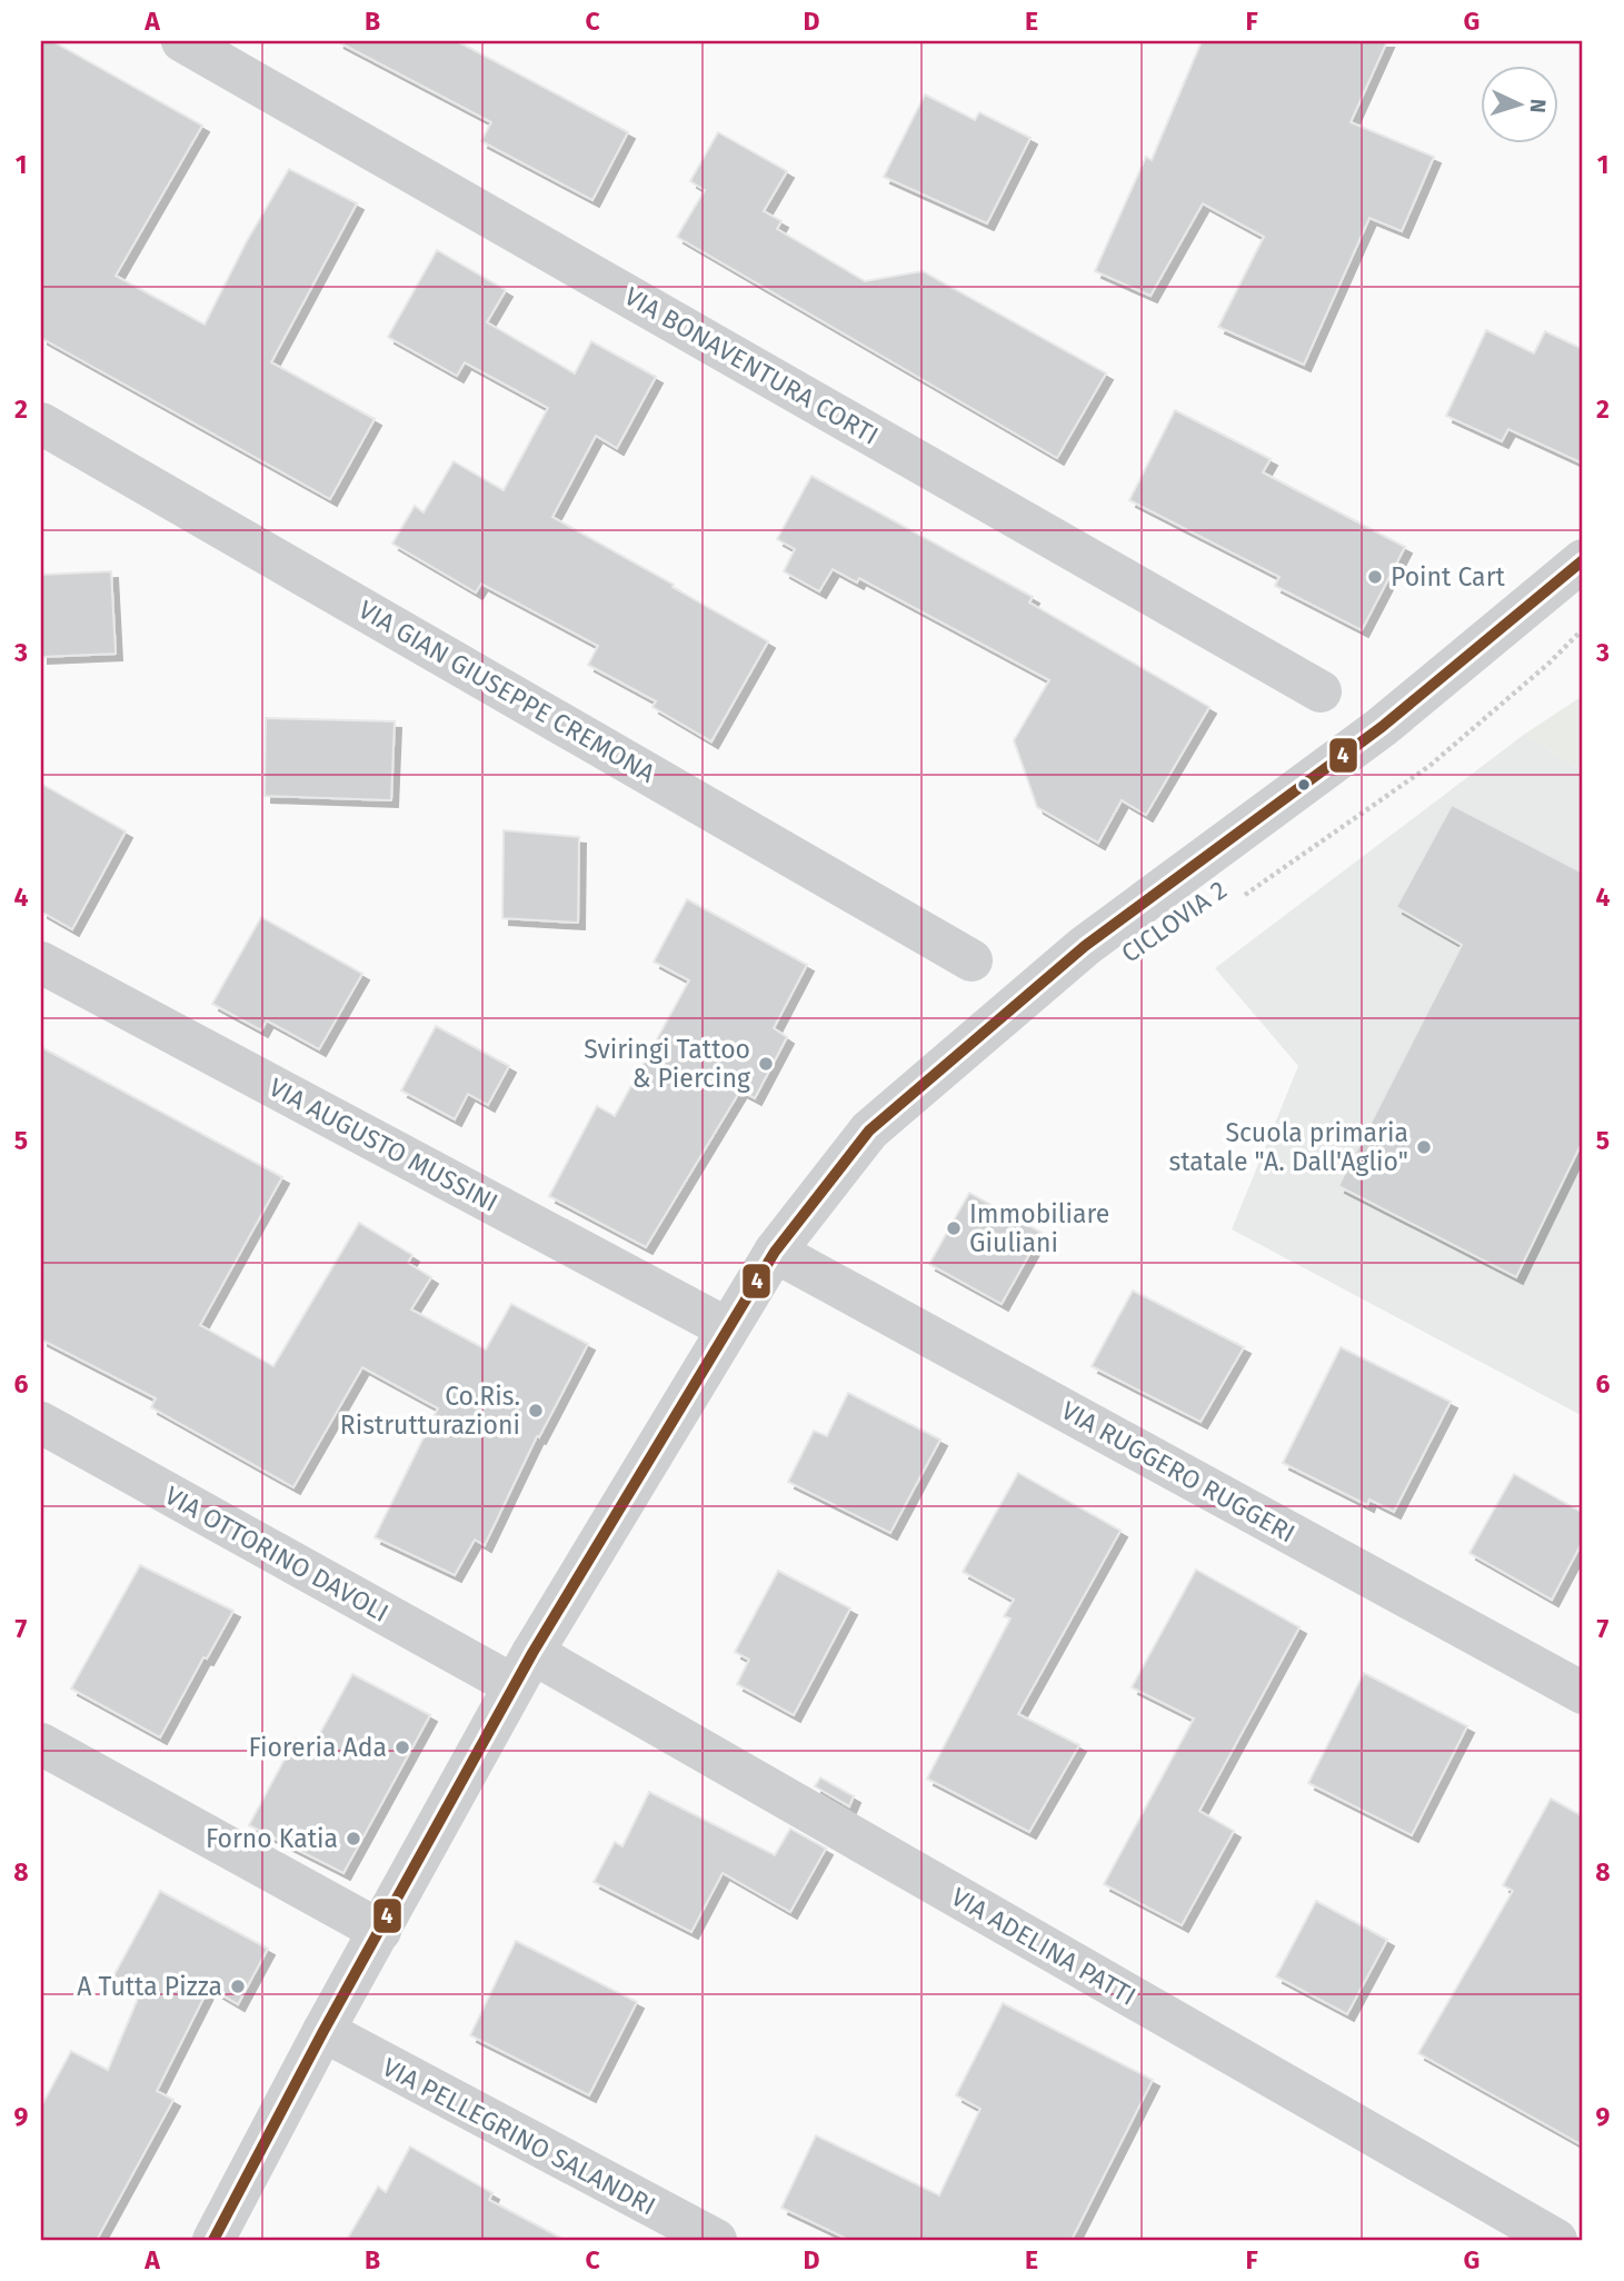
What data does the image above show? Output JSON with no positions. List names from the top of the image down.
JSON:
{
  "streets": {
    "street": [
      "VIA BONAVENTURA CORTI",
      "VIA GIAN GIUSEPPE CREMONA",
      "VIA AUGUSTO MUSSINI",
      "VIA RUGGERO RUGGERI",
      "VIA OTTORINO DAVOLI",
      "VIA ADELINA PATTI",
      "VIA PELLEGRINO SALANDRI"
    ],
    "path": ["CICLOVIA 2"]
  },
  "crossings": [
    ["VIA OTTORINO DAVOLI", "VIA ADELINA PATTI"]
  ],
  "places": [
    "Point Cart",
    "Sviringi Tattoo & Piercing",
    "Scuola primaria statale \"A. Dall'Aglio\"",
    "Immobiliare Giuliani",
    "Co.Ris. Ristrutturazioni",
    "Fioreria Ada",
    "Forno Katia",
    "A Tutta Pizza"
  ],
  "lines": ["transit line 4"],
  "north": "right",
  "grid": {
    "columns": [
      "A",
      "B",
      "C",
      "D",
      "E",
      "F",
      "G"
    ],
    "rows": [
      "1",
      "2",
      "3",
      "4",
      "5",
      "6",
      "7",
      "8",
      "9"
    ]
  }
}
